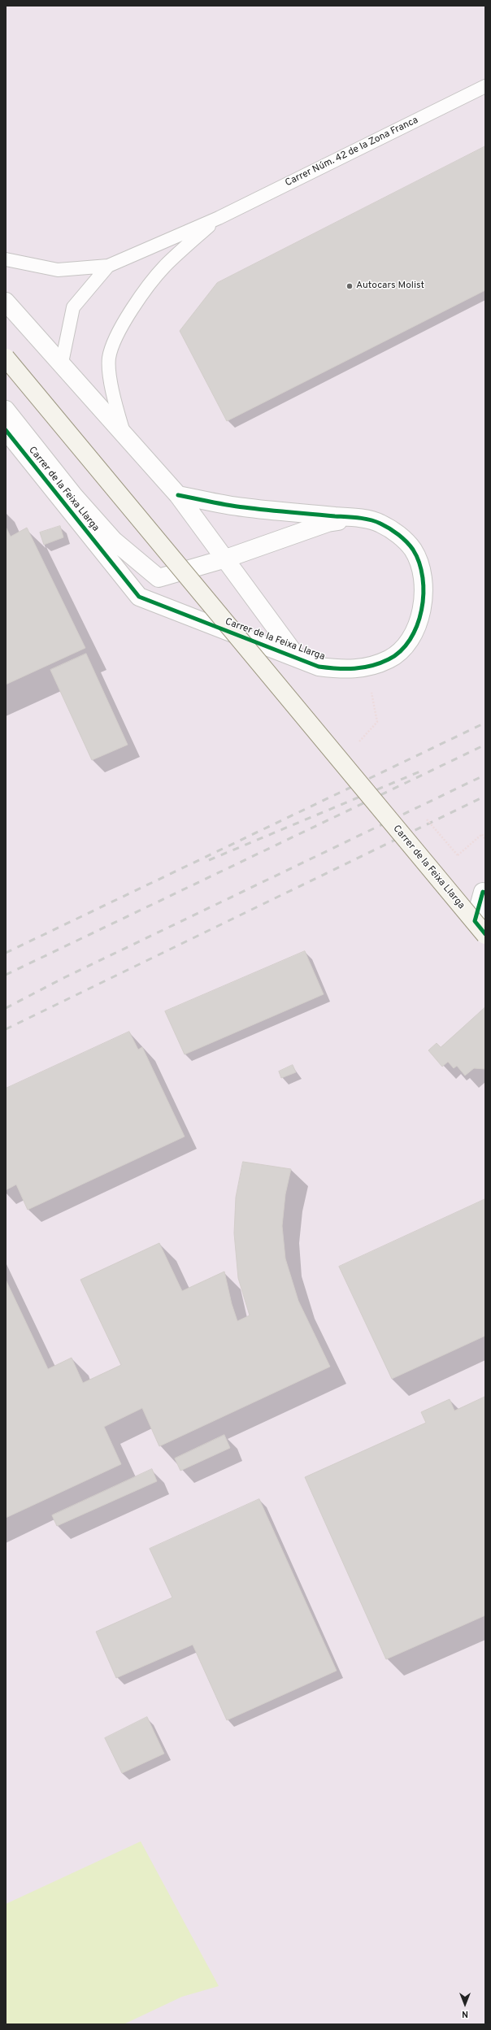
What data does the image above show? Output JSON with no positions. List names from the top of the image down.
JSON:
{
  "streets": {
    "main road": ["Carrer de la Feixa Llarga"],
    "lane": ["Carrer Núm. 42 de la Zona Franca"]
  },
  "crossings": [
    ["Carrer Núm. 42 de la Zona Franca", "Carrer de la Feixa Llarga"]
  ],
  "places": ["Autocars Molist"],
  "north": "bottom"
}
